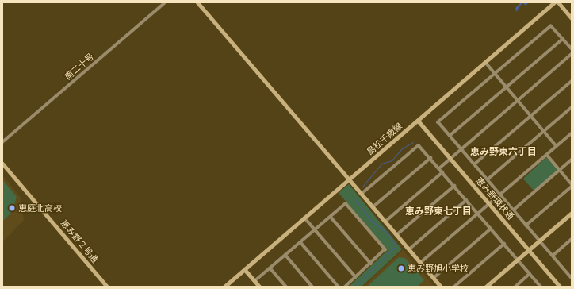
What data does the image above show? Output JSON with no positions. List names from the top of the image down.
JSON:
{
  "streets": {
    "street": [
      "南二十号",
      "島松千歳線",
      "恵み野環状通",
      "恵み野２号通"
    ]
  },
  "crossings": [
    ["島松千歳線", "恵み野環状通"]
  ],
  "districts": ["恵み野東六丁目", "恵み野東七丁目"],
  "places": ["恵庭北高校", "恵み野旭小学校"]
}
